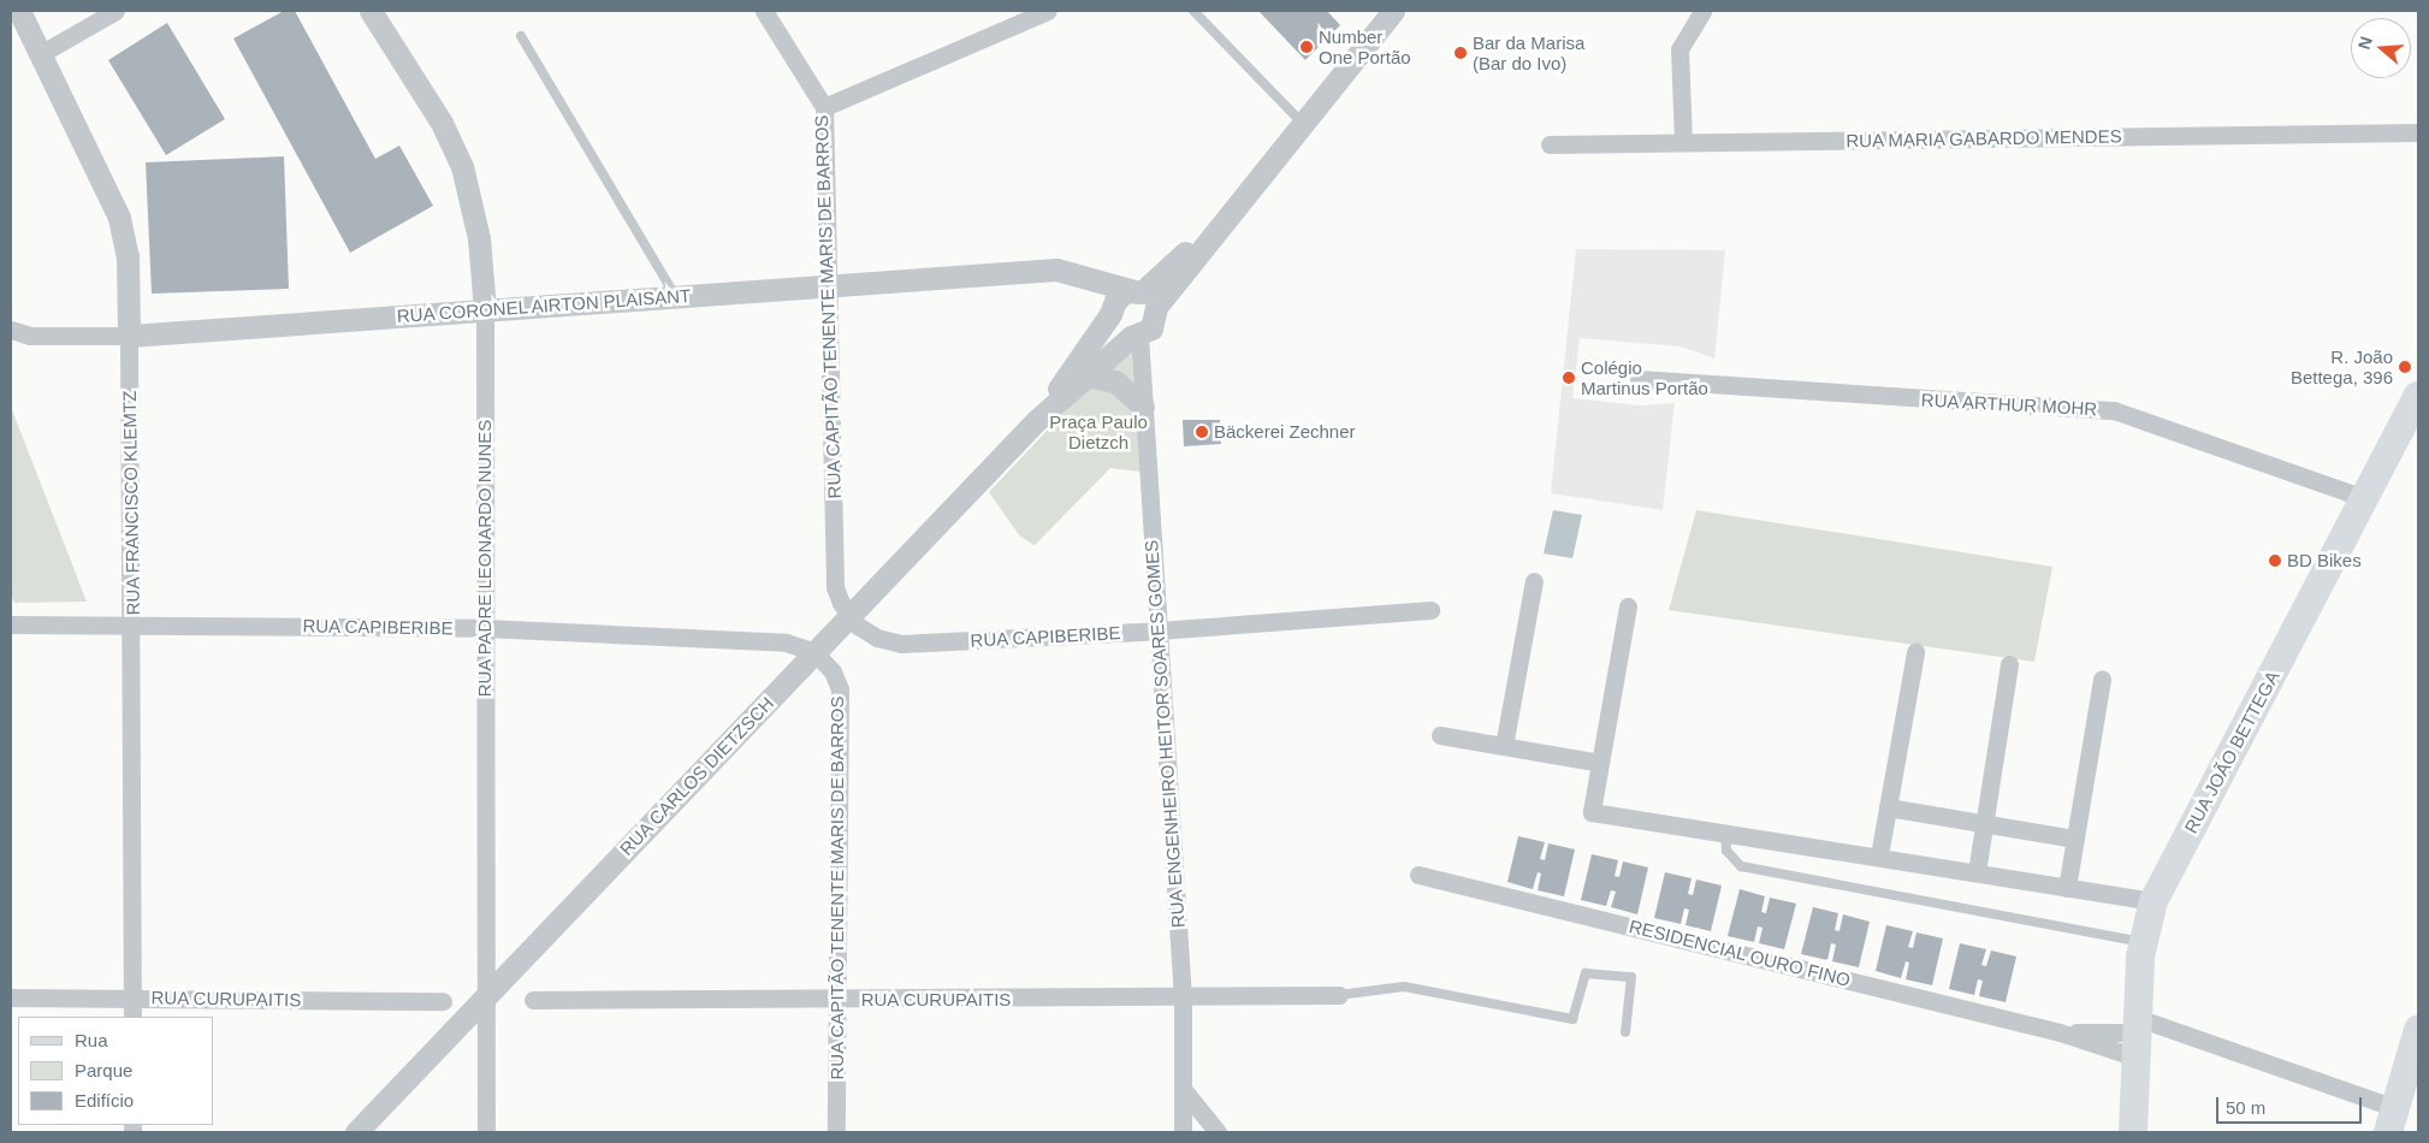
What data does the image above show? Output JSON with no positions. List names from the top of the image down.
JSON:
{
  "streets": {
    "main road": ["RUA JOÃO BETTEGA"],
    "street": [
      "RUA MARIA GABARDO MENDES",
      "RUA CORONEL AIRTON PLAISANT",
      "RUA CAPITÃO TENENTE MARIS DE BARROS",
      "RUA ARTHUR MOHR",
      "RUA FRANCISCO KLEMTZ",
      "RUA PADRE LEONARDO NUNES",
      "RUA CAPIBERIBE",
      "RUA ENGENHEIRO HEITOR SOARES GOMES",
      "RUA CARLOS DIETZSCH",
      "RESIDENCIAL OURO FINO",
      "RUA CURUPAITIS"
    ]
  },
  "crossings": [
    ["RUA CORONEL AIRTON PLAISANT", "RUA CAPITÃO TENENTE MARIS DE BARROS"],
    ["RUA CORONEL AIRTON PLAISANT", "RUA FRANCISCO KLEMTZ"],
    ["RUA CORONEL AIRTON PLAISANT", "RUA PADRE LEONARDO NUNES"],
    ["RUA CORONEL AIRTON PLAISANT", "RUA ENGENHEIRO HEITOR SOARES GOMES"],
    ["RUA CORONEL AIRTON PLAISANT", "RUA CARLOS DIETZSCH"],
    ["RUA CAPITÃO TENENTE MARIS DE BARROS", "RUA CAPIBERIBE"],
    ["RUA CAPITÃO TENENTE MARIS DE BARROS", "RUA CARLOS DIETZSCH"],
    ["RUA CAPITÃO TENENTE MARIS DE BARROS", "RUA CURUPAITIS"],
    ["RUA ARTHUR MOHR", "RUA JOÃO BETTEGA"],
    ["RUA FRANCISCO KLEMTZ", "RUA CAPIBERIBE"],
    ["RUA FRANCISCO KLEMTZ", "RUA CURUPAITIS"],
    ["RUA PADRE LEONARDO NUNES", "RUA CAPIBERIBE"],
    ["RUA PADRE LEONARDO NUNES", "RUA CARLOS DIETZSCH"],
    ["RUA CAPIBERIBE", "RUA ENGENHEIRO HEITOR SOARES GOMES"],
    ["RUA CAPIBERIBE", "RUA CARLOS DIETZSCH"],
    ["RUA ENGENHEIRO HEITOR SOARES GOMES", "RUA CARLOS DIETZSCH"],
    ["RUA ENGENHEIRO HEITOR SOARES GOMES", "RUA CURUPAITIS"],
    ["RUA JOÃO BETTEGA", "RESIDENCIAL OURO FINO"]
  ],
  "parks": ["Praça Paulo Dietzch"],
  "places": [
    "Number One Portão",
    "Bar da Marisa (Bar do Ivo)",
    "R. João Bettega, 396",
    "Colégio Martinus Portão",
    "Bäckerei Zechner",
    "BD Bikes"
  ],
  "legend": ["Rua", "Parque", "Edifício"],
  "scale_bar": "50 m",
  "north": "left"
}
